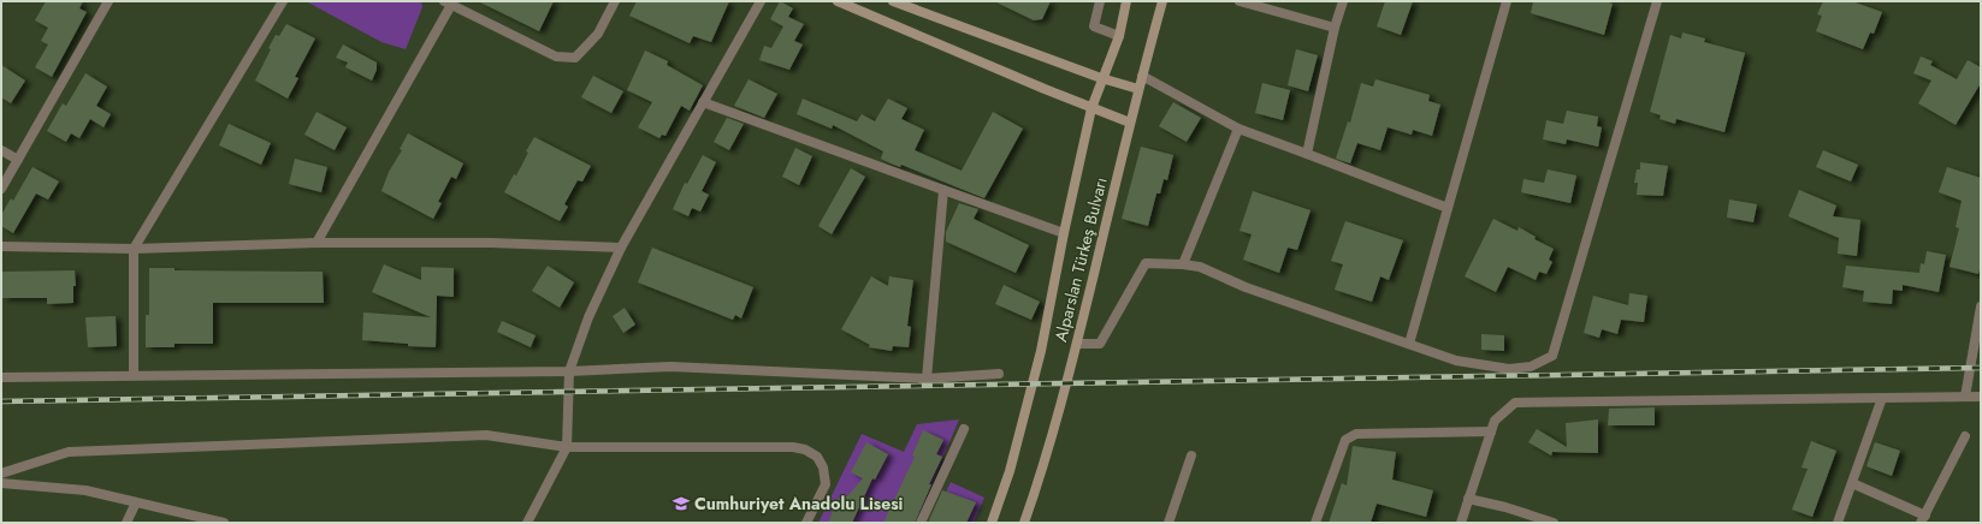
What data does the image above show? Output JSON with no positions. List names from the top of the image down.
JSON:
{
  "streets": {
    "main road": ["Alparslan Türkeş Bulvarı"]
  },
  "places": {
    "school or university": ["Cumhuriyet Anadolu Lisesi"]
  }
}
